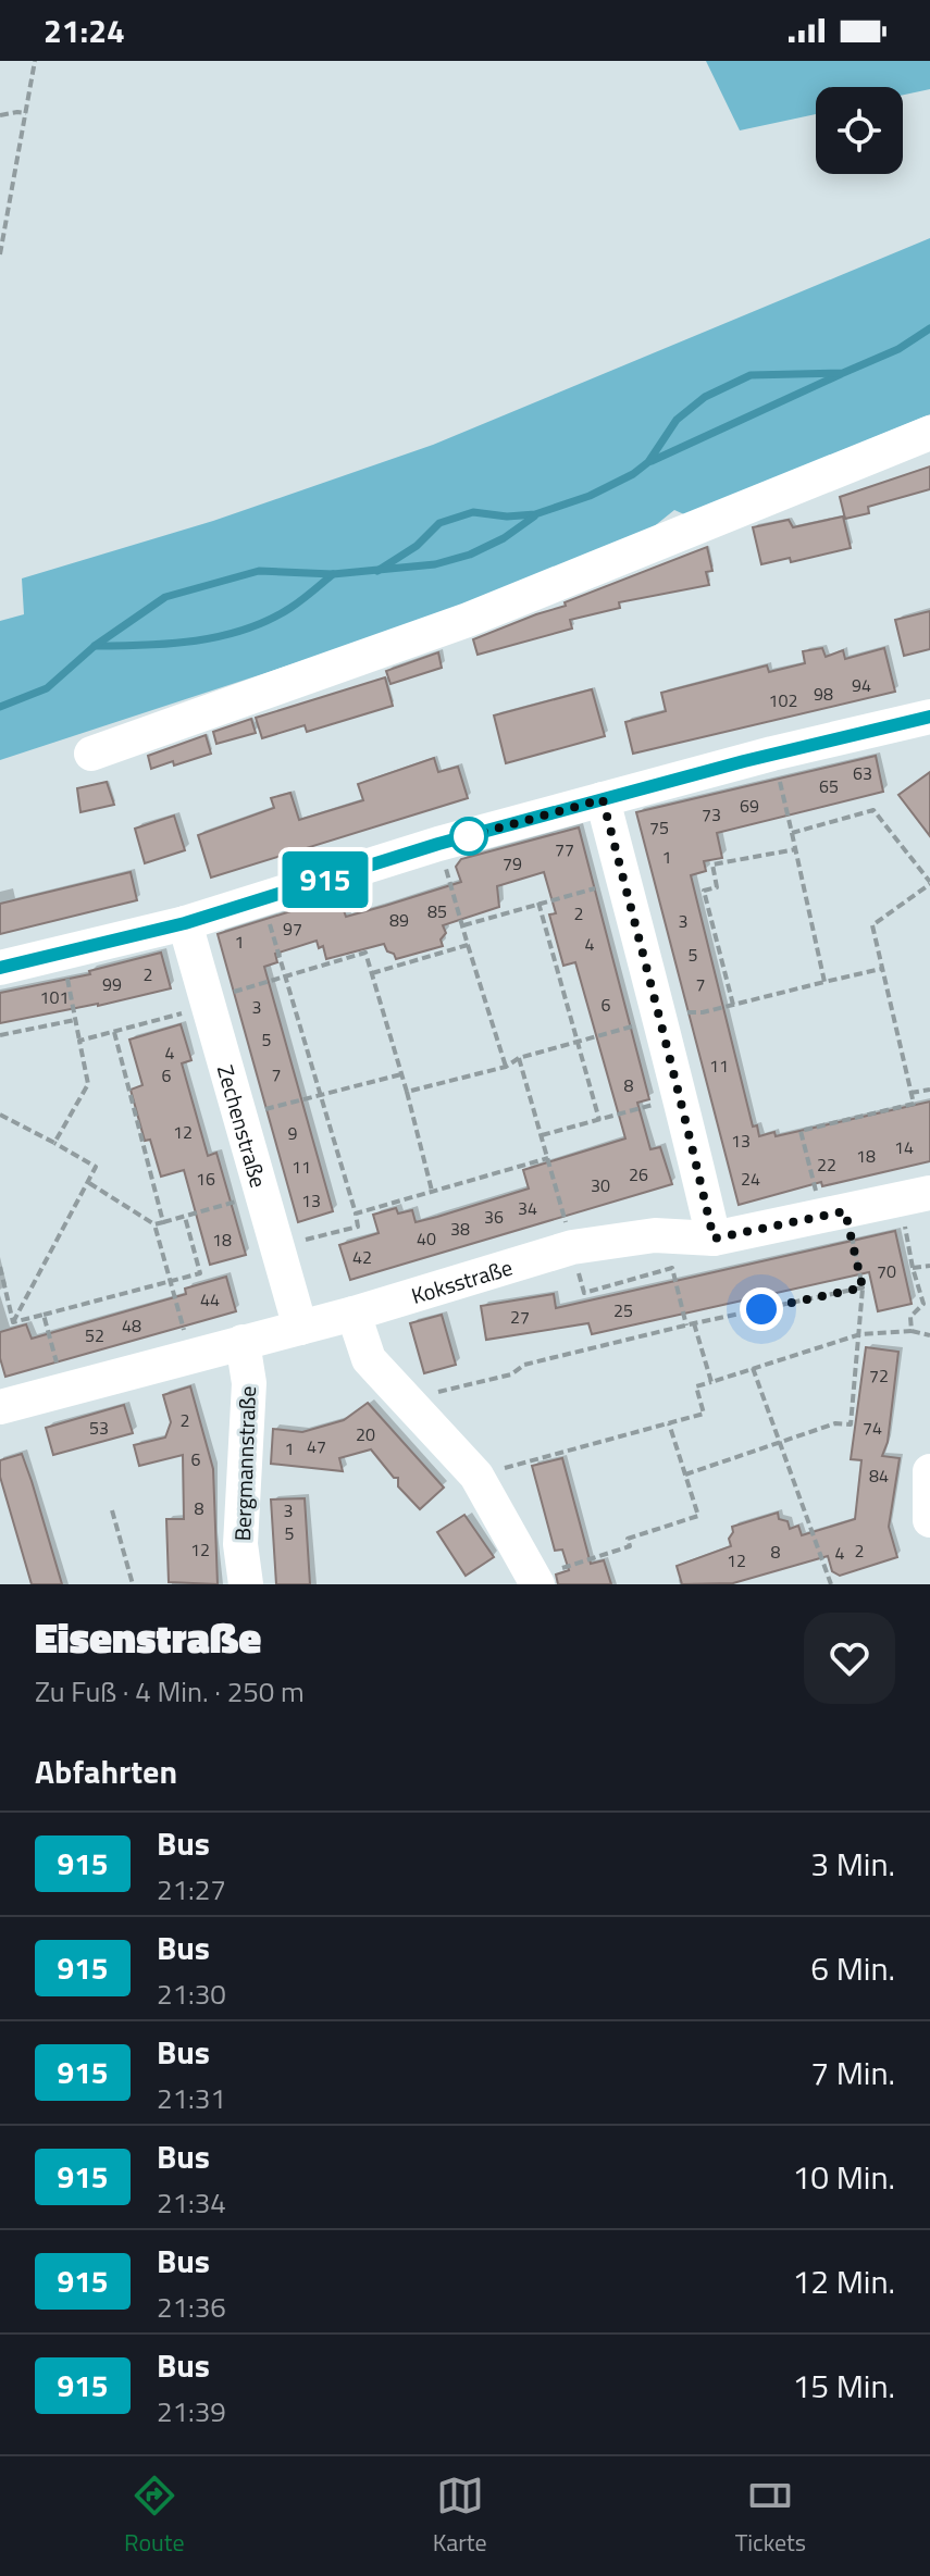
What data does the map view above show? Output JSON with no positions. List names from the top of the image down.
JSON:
{
  "streets": {
    "street": ["Zechenstraße", "Koksstraße", "Bergmannstraße"]
  },
  "crossings": [
    ["Zechenstraße", "Koksstraße"],
    ["Koksstraße", "Bergmannstraße"]
  ],
  "lines": ["bus line 915"],
  "house_numbers": [
    "94",
    "98",
    "102",
    "63",
    "65",
    "69",
    "73",
    "75",
    "77",
    "1",
    "79",
    "85",
    "2",
    "89",
    "3",
    "97",
    "1",
    "4",
    "5",
    "2",
    "99",
    "7",
    "101",
    "6",
    "3",
    "5",
    "4",
    "11",
    "7",
    "6",
    "8",
    "12",
    "9",
    "13",
    "14",
    "18",
    "22",
    "11",
    "26",
    "16",
    "24",
    "30",
    "13",
    "34",
    "36",
    "38",
    "40",
    "18",
    "42",
    "70",
    "44",
    "25",
    "27",
    "48",
    "52",
    "72",
    "2",
    "53",
    "74",
    "20",
    "47",
    "1",
    "6",
    "84",
    "8",
    "3",
    "5",
    "12",
    "2",
    "8",
    "4",
    "12"
  ],
  "page": {
    "status": "21:24",
    "on_map": "915",
    "heading": [
      ["Eisenstraße", "Zu Fuß · 4 Min. · 250 m"],
      "Abfahrten"
    ],
    "list": [
      {
        "mark": "915",
        "name": "Bus",
        "note": "21:27",
        "value": "3 Min."
      },
      {
        "mark": "915",
        "name": "Bus",
        "note": "21:30",
        "value": "6 Min."
      },
      {
        "mark": "915",
        "name": "Bus",
        "note": "21:31",
        "value": "7 Min."
      },
      {
        "mark": "915",
        "name": "Bus",
        "note": "21:34",
        "value": "10 Min."
      },
      {
        "mark": "915",
        "name": "Bus",
        "note": "21:36",
        "value": "12 Min."
      },
      {
        "mark": "915",
        "name": "Bus",
        "note": "21:39",
        "value": "15 Min."
      }
    ],
    "tabs": ["Route", "Karte", "Tickets"]
  }
}
